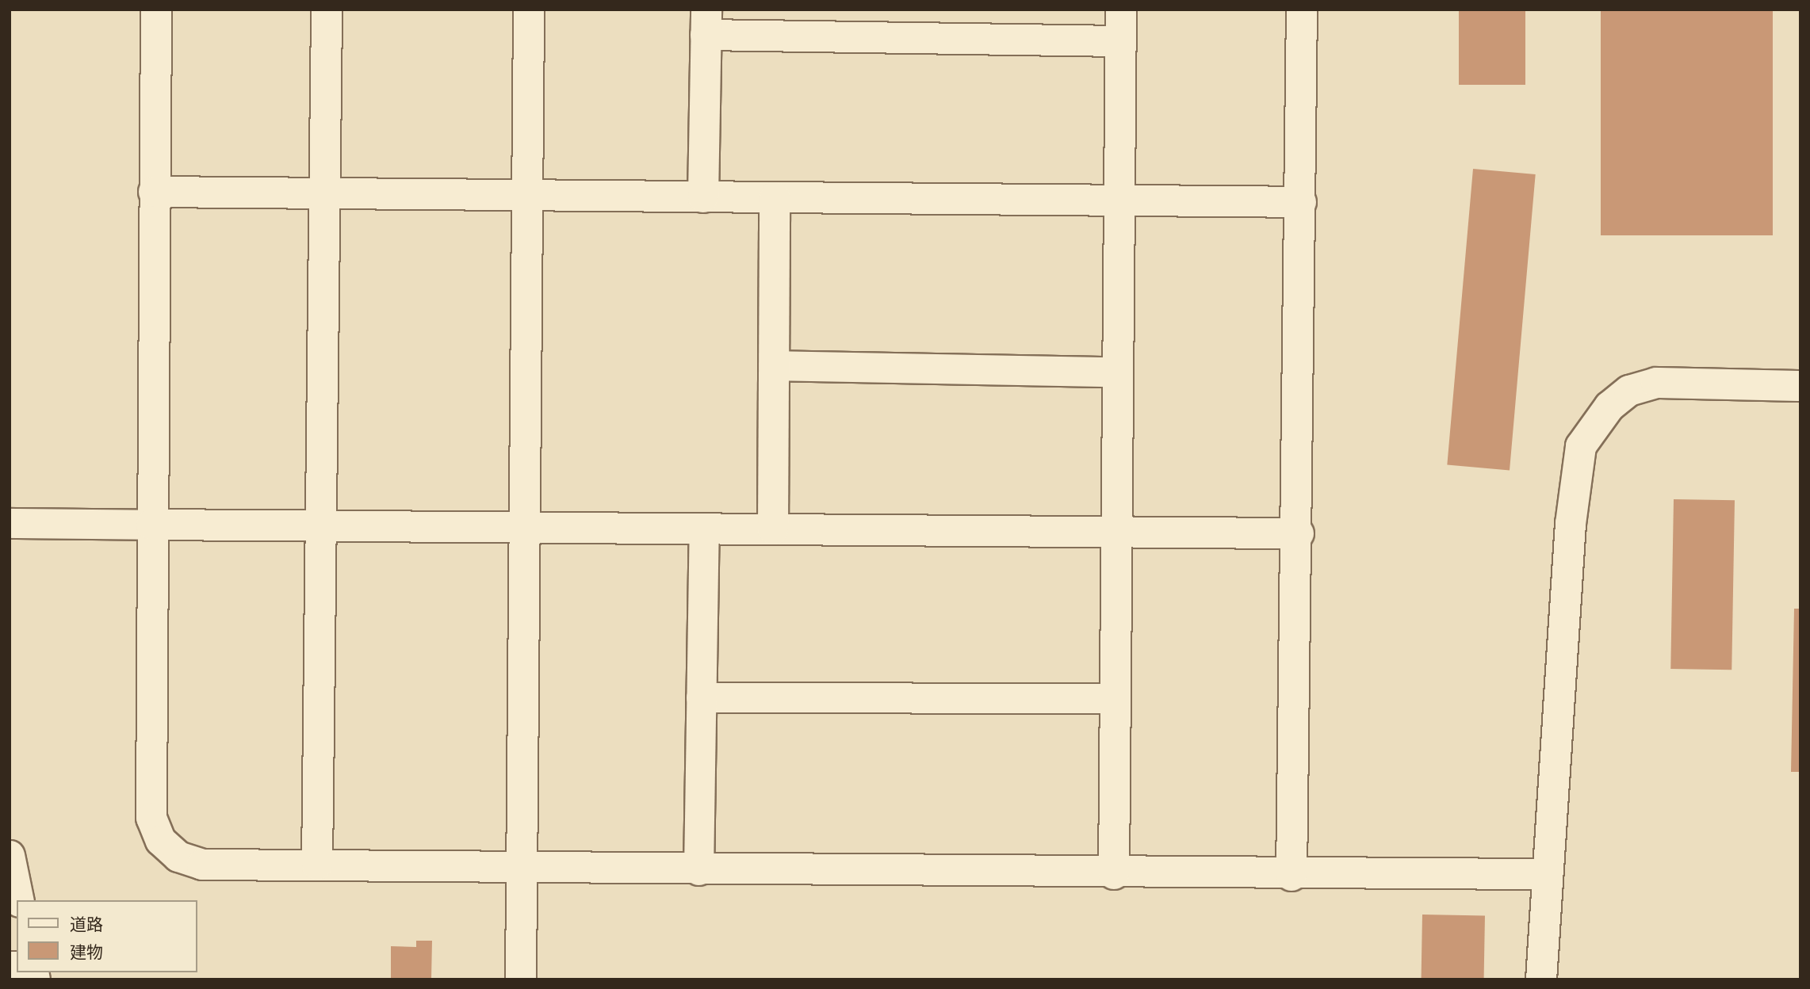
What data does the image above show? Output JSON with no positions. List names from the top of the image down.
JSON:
{
  "legend": ["道路", "建物"]
}
